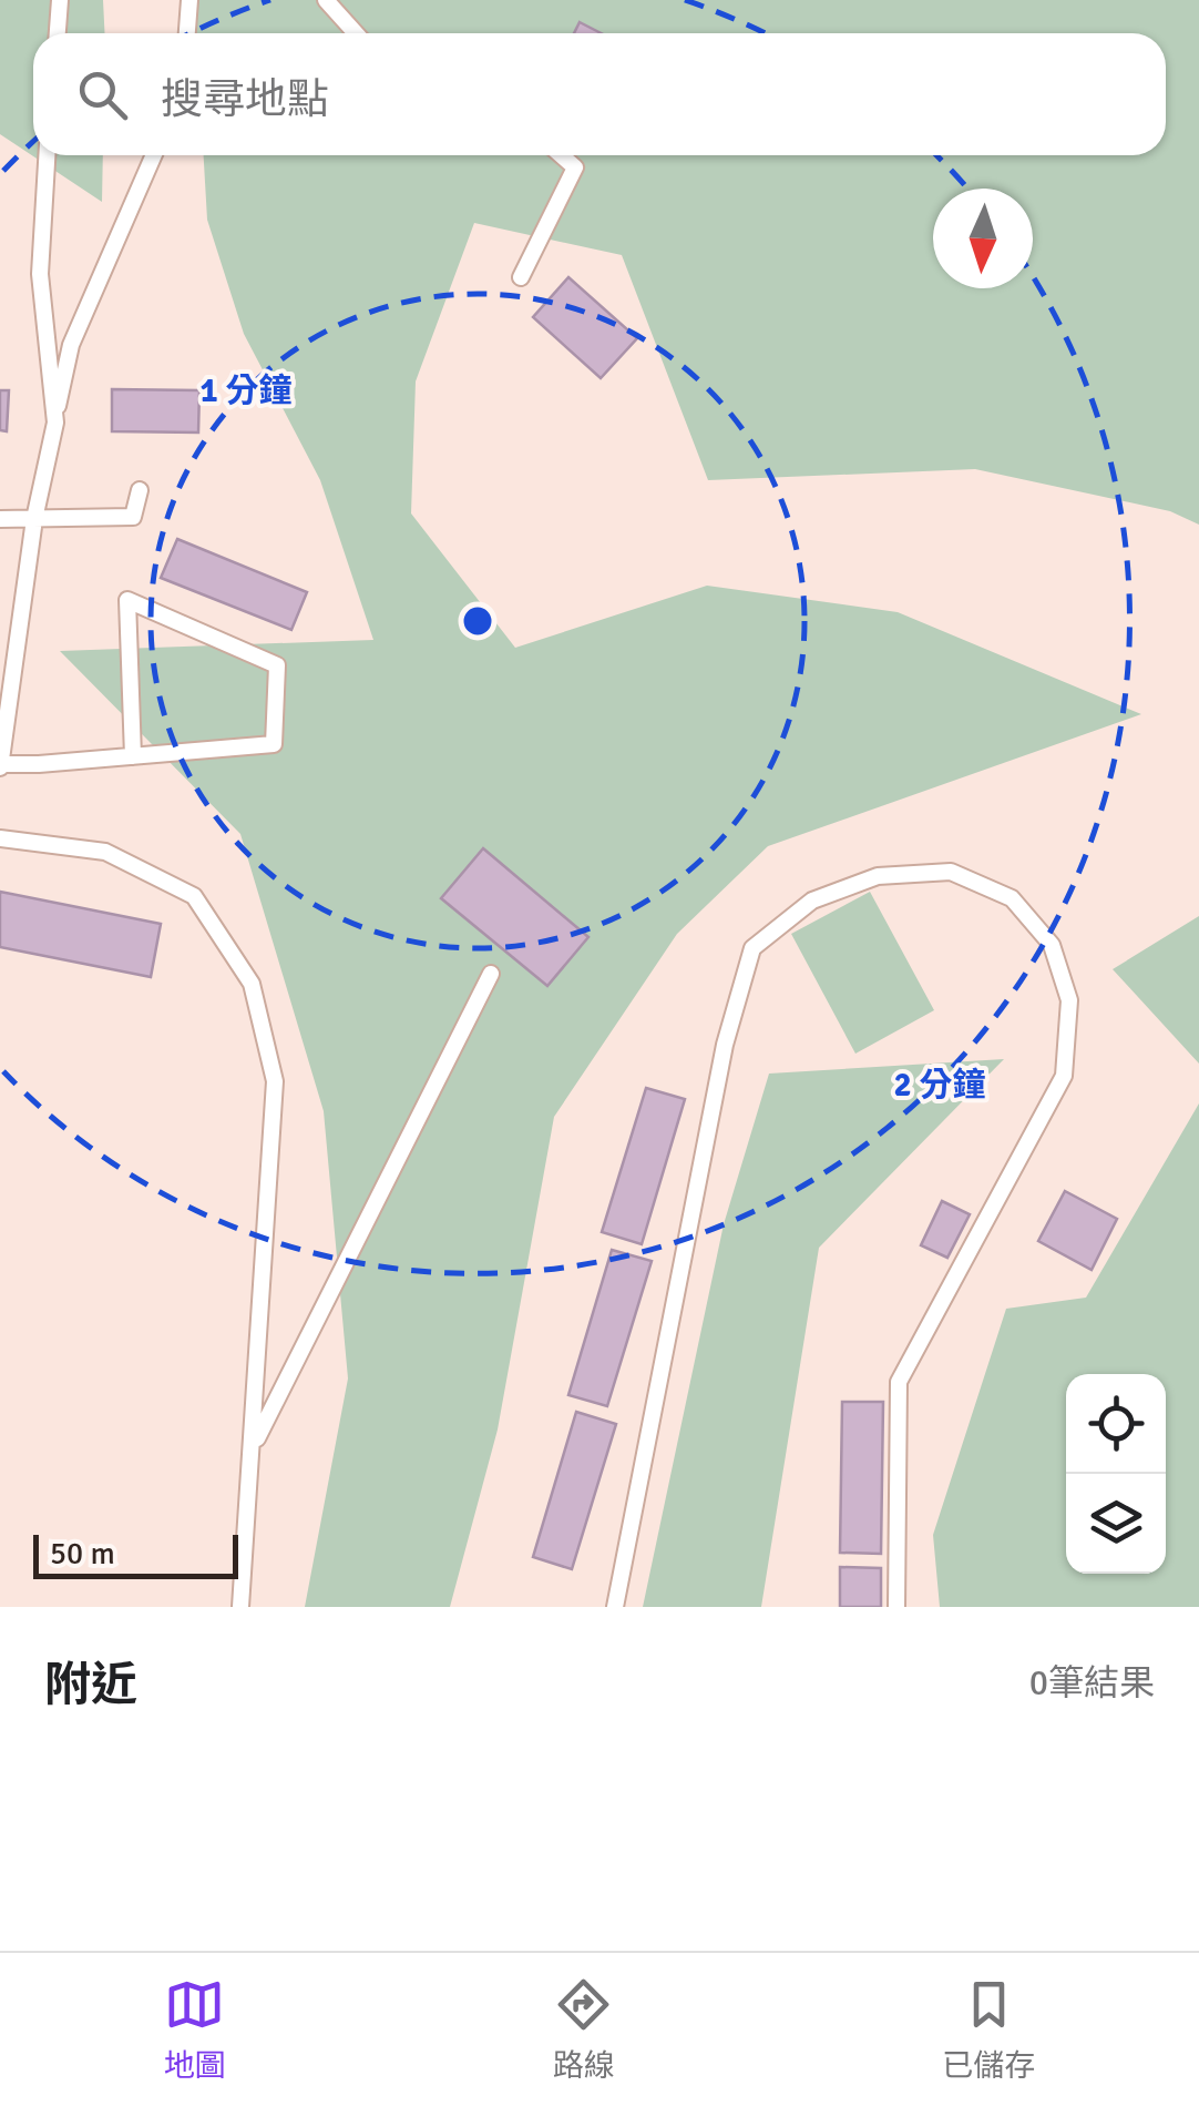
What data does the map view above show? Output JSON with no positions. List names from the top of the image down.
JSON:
{
  "scale_bar": "50 m",
  "north": "bottom",
  "page": {
    "search": "搜尋地點",
    "scale": "50 m",
    "heading": ["附近", "0筆結果"],
    "nav": ["地圖", "路線", "已儲存"]
  },
  "rings": ["1 分鐘", "2 分鐘"]
}
